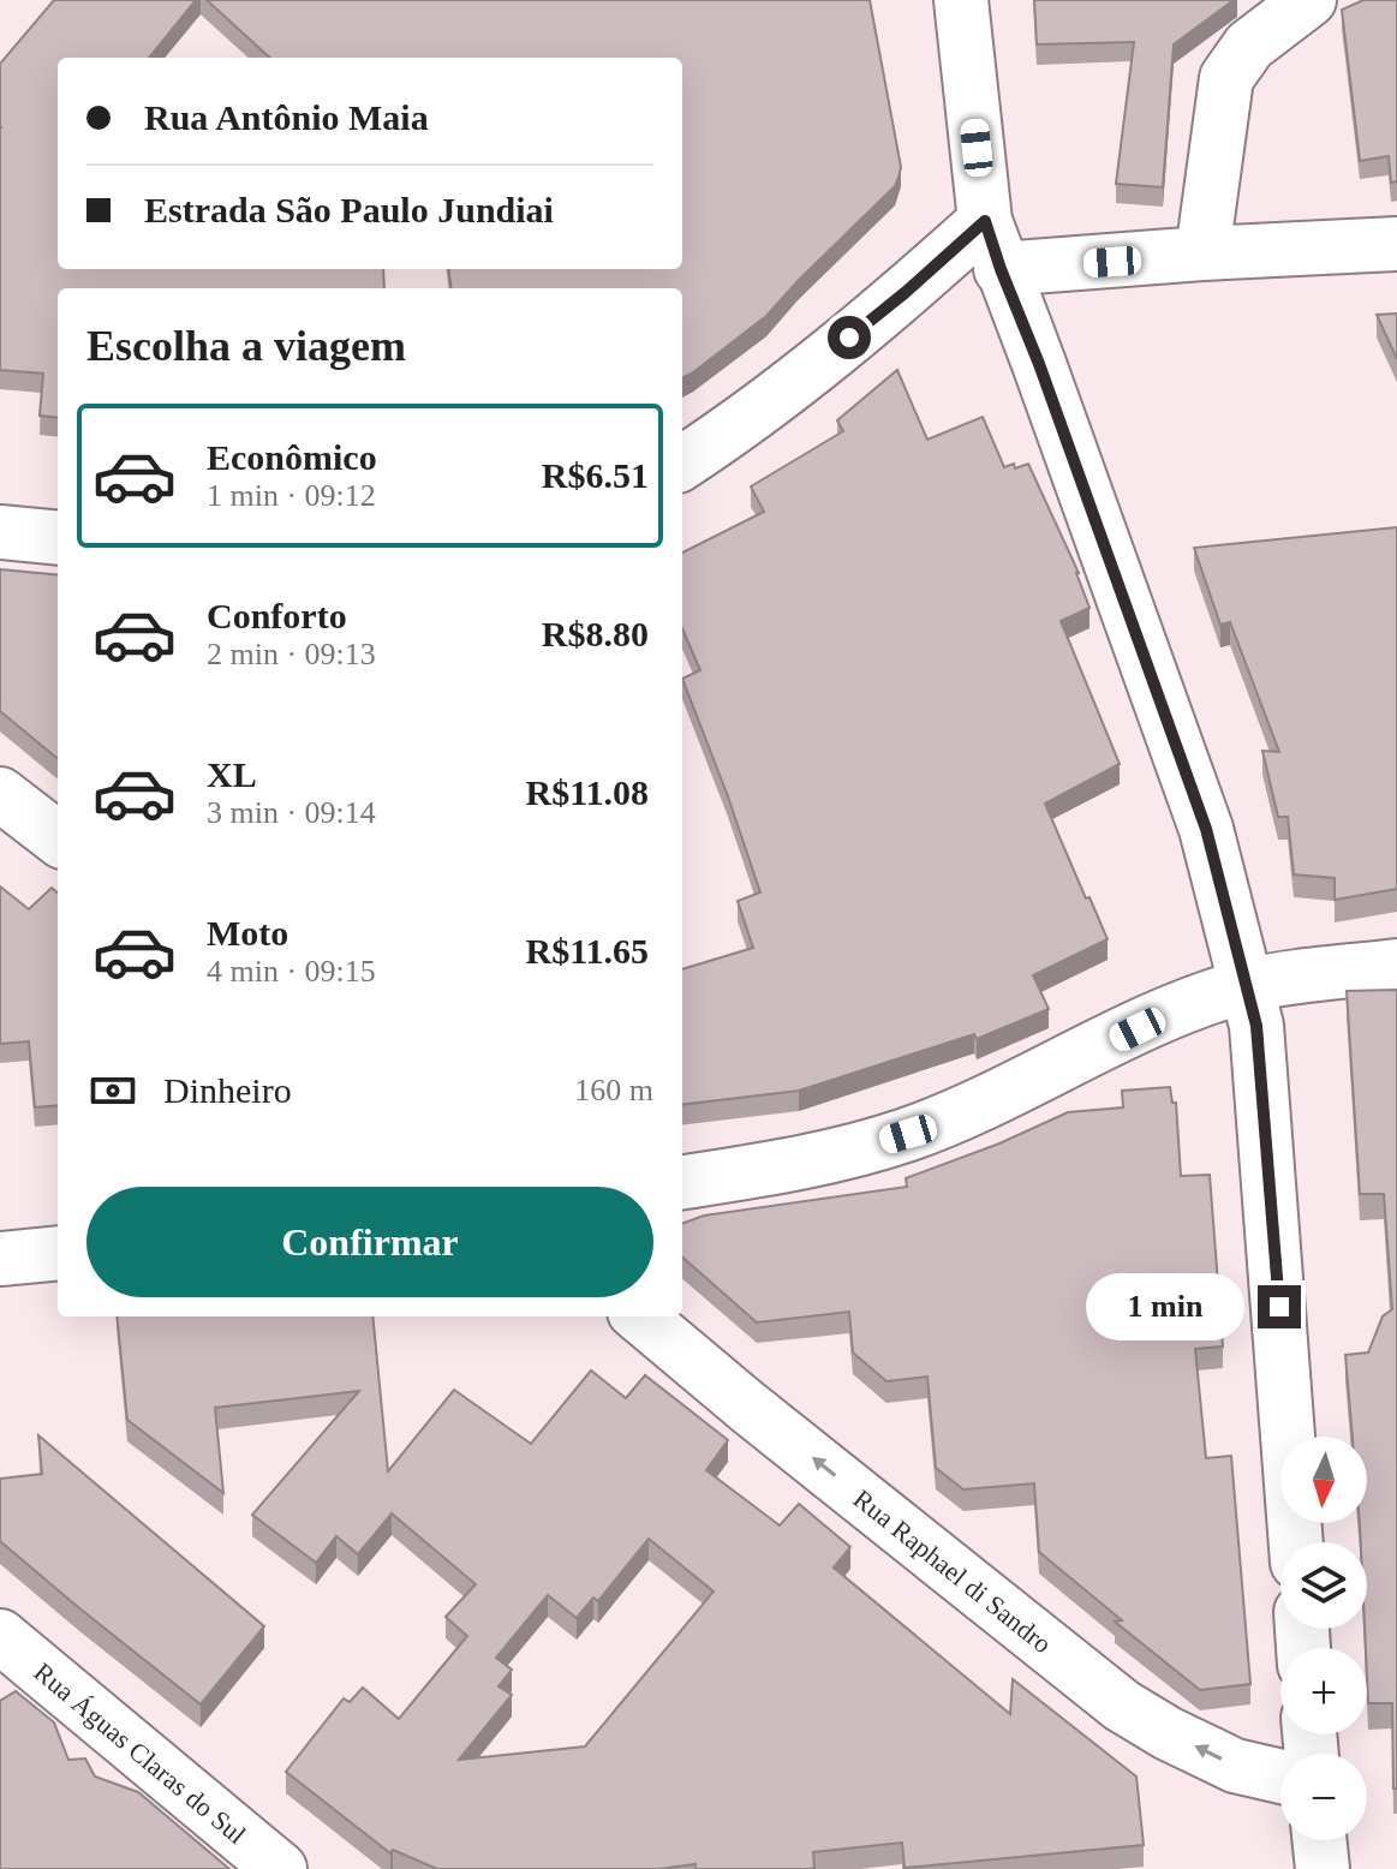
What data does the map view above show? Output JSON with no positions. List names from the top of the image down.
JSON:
{
  "streets": {
    "street": ["Rua Raphael di Sandro", "Rua Águas Claras do Sul"]
  },
  "one_way": ["Rua Raphael di Sandro"],
  "north": "bottom",
  "page": {
    "banner": ["Rua Antônio Maia", "Estrada São Paulo Jundiai"],
    "heading": "Escolha a viagem",
    "list": [
      {
        "name": "Econômico",
        "note": "1 min · 09:12",
        "value": "R$6.51"
      },
      {
        "name": "Conforto",
        "note": "2 min · 09:13",
        "value": "R$8.80"
      },
      {
        "name": "XL",
        "note": "3 min · 09:14",
        "value": "R$11.08"
      },
      {
        "name": "Moto",
        "note": "4 min · 09:15",
        "value": "R$11.65"
      }
    ],
    "pay": ["Dinheiro", "160 m"],
    "buttons": "Confirmar",
    "bubble": "1 min",
    "map_buttons": ["+", "−"]
  }
}
